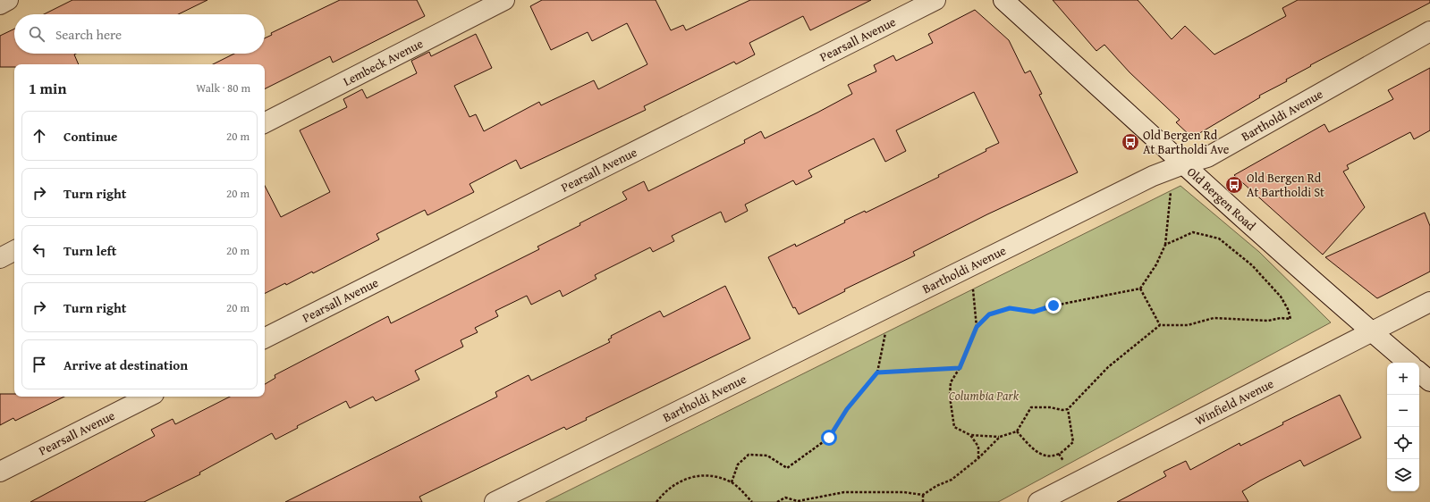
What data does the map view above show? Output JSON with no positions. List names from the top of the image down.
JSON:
{
  "streets": {
    "street": [
      "Pearsall Avenue",
      "Lembeck Avenue",
      "Bartholdi Avenue",
      "Old Bergen Road",
      "Winfield Avenue"
    ]
  },
  "crossings": [
    ["Bartholdi Avenue", "Old Bergen Road"],
    ["Old Bergen Road", "Winfield Avenue"]
  ],
  "parks": ["Columbia Park"],
  "places": {
    "bus stop": ["Old Bergen Rd At Bartholdi Ave", "Old Bergen Rd At Bartholdi St"]
  },
  "page": {
    "search": "Search here",
    "heading": ["1 min", "Walk · 80 m"],
    "list": [
      ["Continue", "20 m"],
      ["Turn right", "20 m"],
      ["Turn left", "20 m"],
      ["Turn right", "20 m"],
      "Arrive at destination"
    ],
    "map_buttons": ["+", "−"]
  }
}
